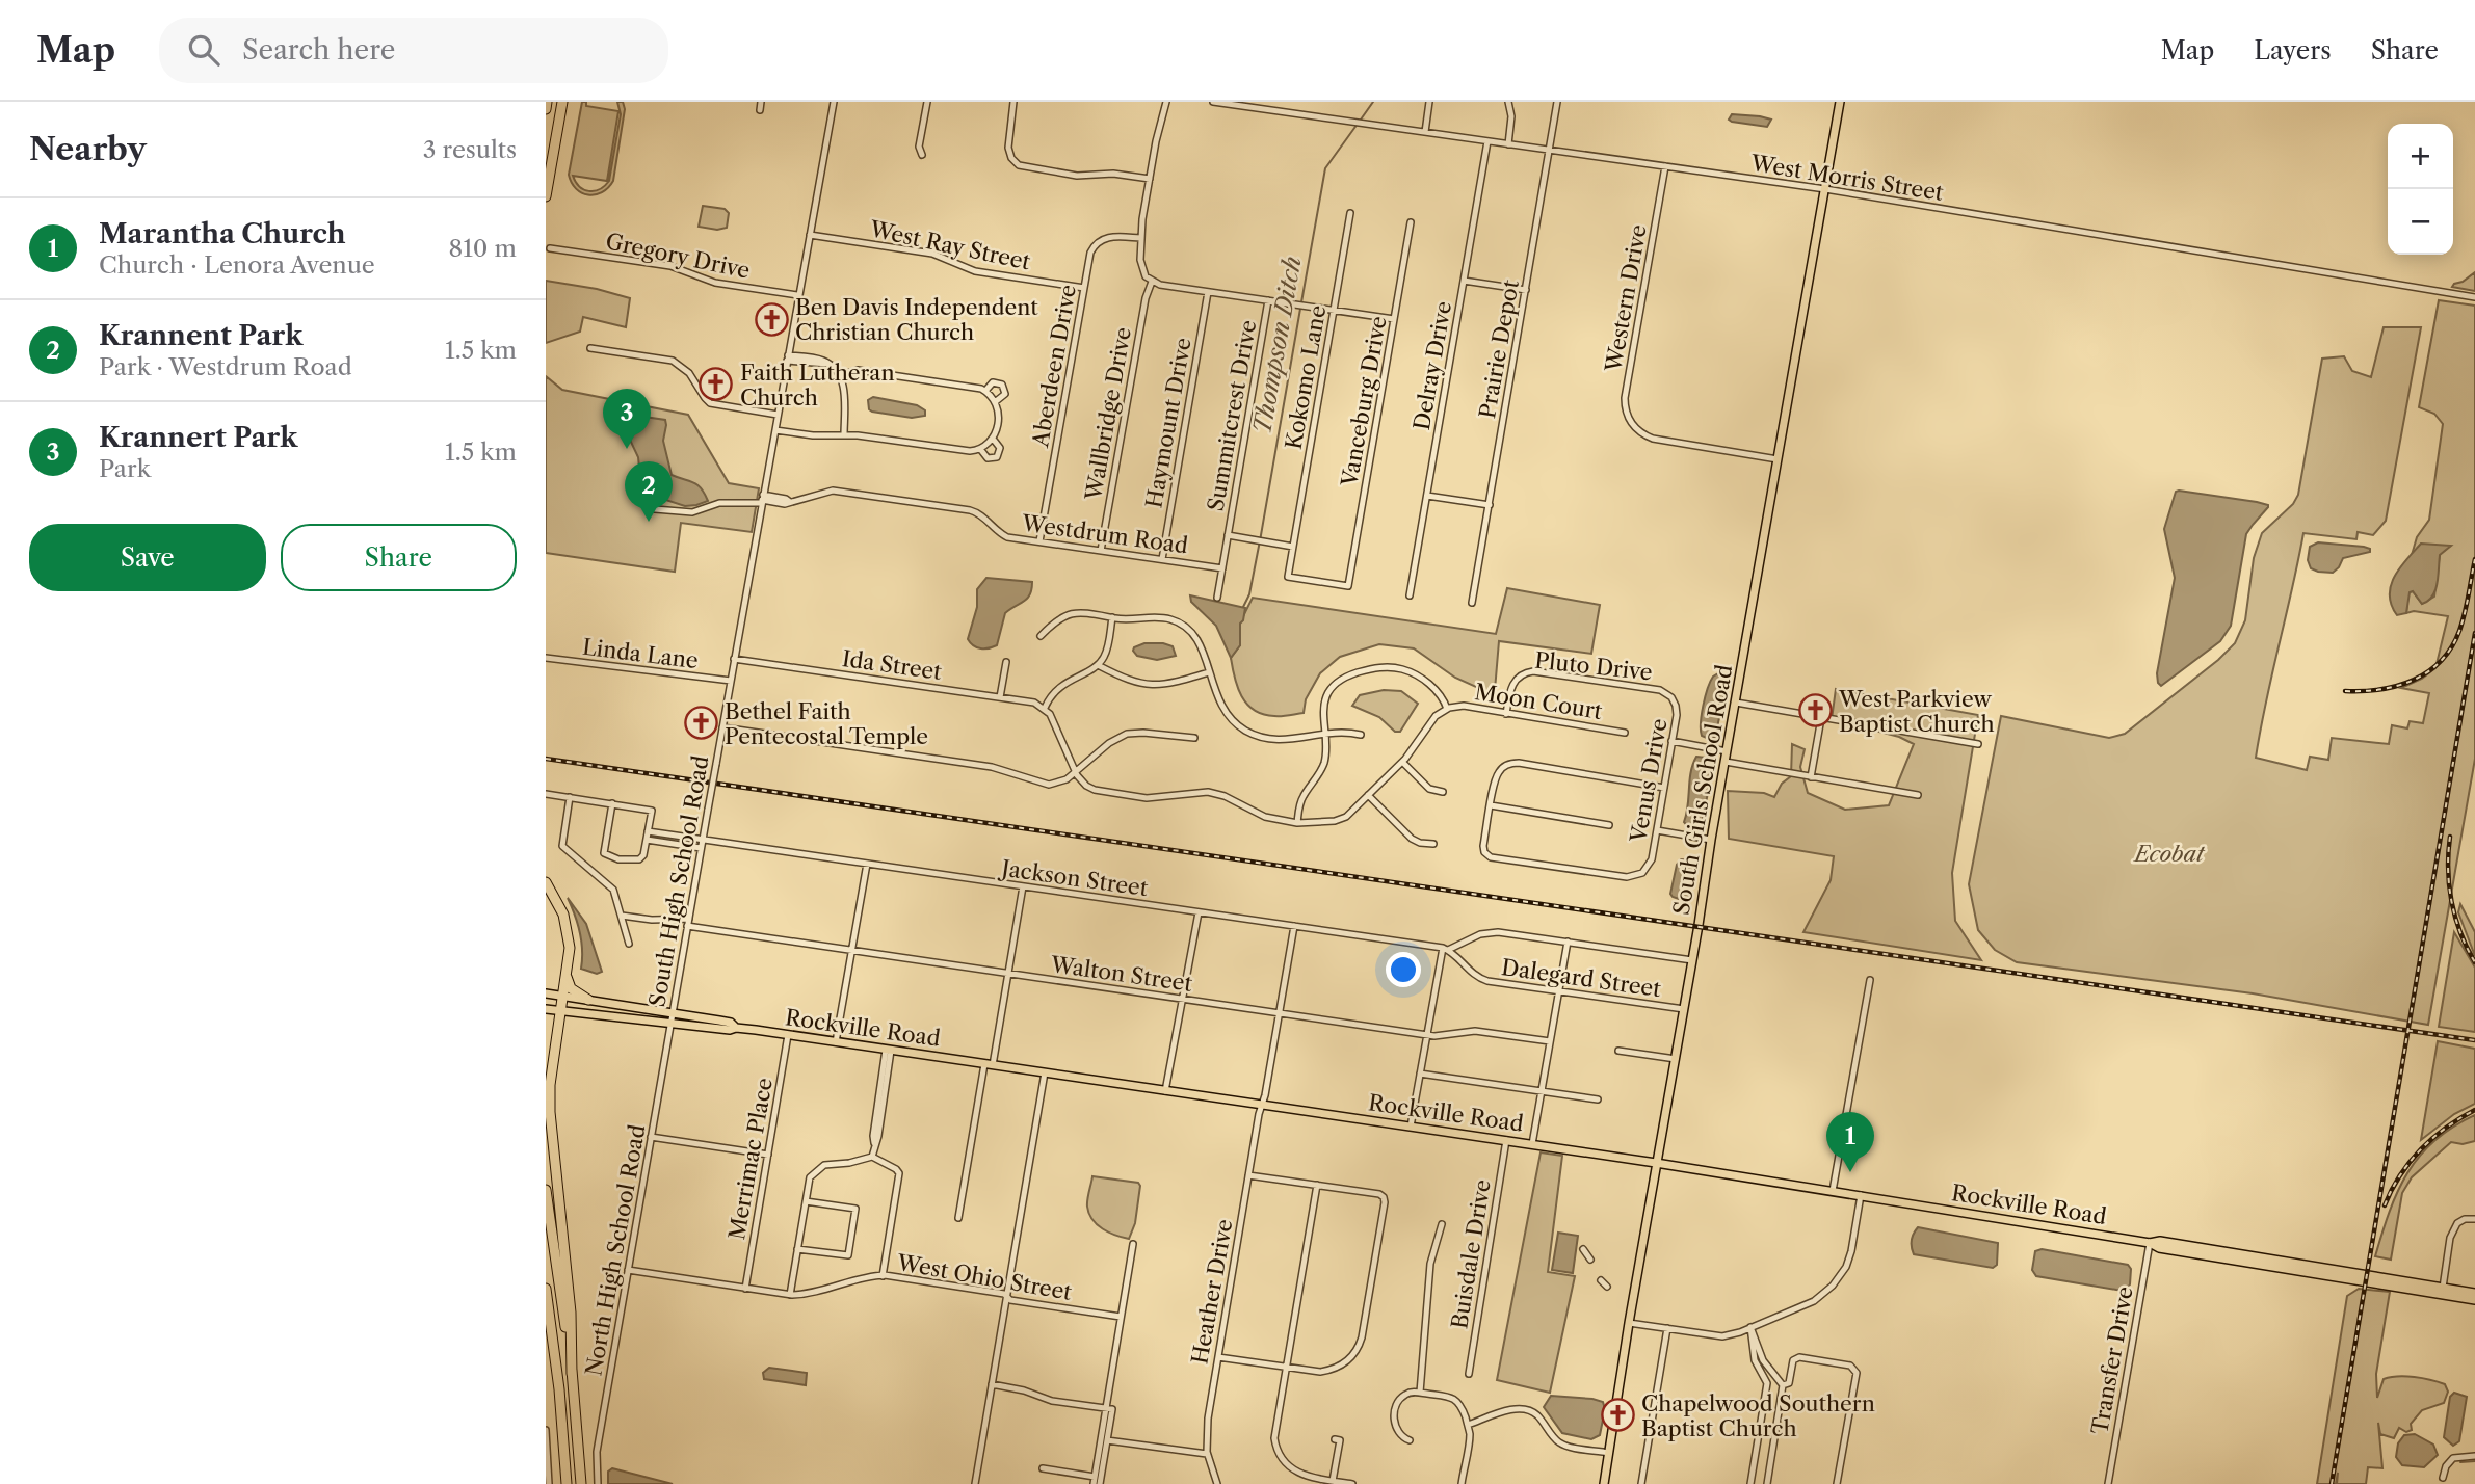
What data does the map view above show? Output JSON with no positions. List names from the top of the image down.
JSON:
{
  "streets": {
    "main road": ["South Girls School Road", "Rockville Road"],
    "street": [
      "West Morris Street",
      "West Ray Street",
      "Gregory Drive",
      "Western Drive",
      "Prairie Depot",
      "Aberdeen Drive",
      "Delray Drive",
      "Kokomo Lane",
      "Vanceburg Drive",
      "Wallbridge Drive",
      "Summitcrest Drive",
      "Haymount Drive",
      "Westdrum Road",
      "Linda Lane",
      "Ida Street",
      "Pluto Drive",
      "Moon Court",
      "Venus Drive",
      "Jackson Street",
      "South High School Road",
      "Walton Street",
      "Dalegard Street",
      "Merrimac Place",
      "North High School Road",
      "Buisdale Drive",
      "West Ohio Street",
      "Heather Drive",
      "Transfer Drive"
    ]
  },
  "crossings": [
    ["West Morris Street", "Western Drive"],
    ["West Morris Street", "Prairie Depot"],
    ["West Morris Street", "Delray Drive"],
    ["West Morris Street", "South Girls School Road"],
    ["West Ray Street", "Aberdeen Drive"],
    ["West Ray Street", "South High School Road"],
    ["Gregory Drive", "South High School Road"],
    ["Western Drive", "South Girls School Road"],
    ["Aberdeen Drive", "Westdrum Road"],
    ["Kokomo Lane", "Vanceburg Drive"],
    ["Wallbridge Drive", "Westdrum Road"],
    ["Haymount Drive", "Westdrum Road"],
    ["Westdrum Road", "South High School Road"],
    ["Linda Lane", "South High School Road"],
    ["Ida Street", "South High School Road"],
    ["Pluto Drive", "Moon Court"],
    ["Pluto Drive", "Venus Drive"],
    ["South Girls School Road", "Dalegard Street"],
    ["South Girls School Road", "Rockville Road"],
    ["Jackson Street", "South High School Road"],
    ["Jackson Street", "Dalegard Street"],
    ["Jackson Street", "Heather Drive"],
    ["South High School Road", "Walton Street"],
    ["South High School Road", "Rockville Road"],
    ["South High School Road", "North High School Road"],
    ["Walton Street", "Heather Drive"],
    ["Rockville Road", "Merrimac Place"],
    ["Rockville Road", "North High School Road"],
    ["Rockville Road", "Buisdale Drive"],
    ["Rockville Road", "Heather Drive"],
    ["Rockville Road", "Transfer Drive"],
    ["Merrimac Place", "West Ohio Street"],
    ["North High School Road", "West Ohio Street"]
  ],
  "water": ["Thompson Ditch"],
  "parks": ["Ecobat"],
  "places": {
    "church": [
      "Ben Davis Independent Christian Church",
      "Faith Lutheran Church",
      "West Parkview Baptist Church",
      "Bethel Faith Pentecostal Temple",
      "Chapelwood Southern Baptist Church"
    ]
  },
  "page": {
    "header": "Map",
    "search": "Search here",
    "nav": ["Map", "Layers", "Share"],
    "heading": ["Nearby", "3 results"],
    "map_buttons": ["+", "−"],
    "list": [
      {
        "mark": "1",
        "name": "Marantha Church",
        "note": "Church · Lenora Avenue",
        "value": "810 m"
      },
      {
        "mark": "2",
        "name": "Krannent Park",
        "note": "Park · Westdrum Road",
        "value": "1.5 km"
      },
      {
        "mark": "3",
        "name": "Krannert Park",
        "note": "Park",
        "value": "1.5 km"
      }
    ],
    "pins": ["3", "2", "1"],
    "buttons": ["Save", "Share"]
  }
}
